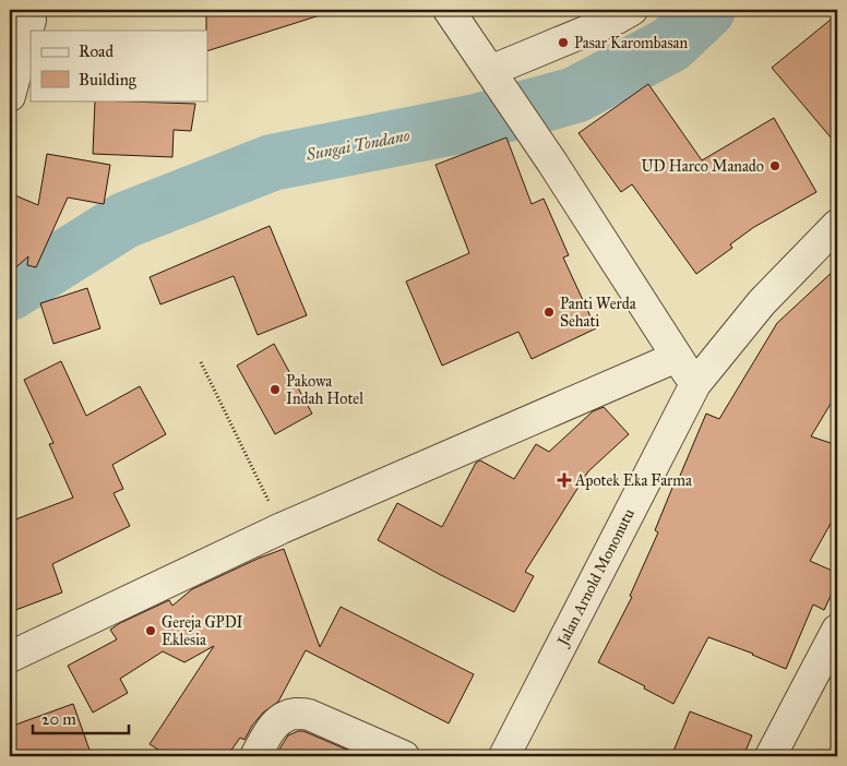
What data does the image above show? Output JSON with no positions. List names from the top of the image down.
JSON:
{
  "streets": {
    "street": ["Jalan Arnold Mononutu"]
  },
  "water": ["Sungai Tondano"],
  "places": {
    "other": [
      "Pasar Karombasan",
      "UD Harco Manado",
      "Panti Werda Sehati",
      "Pakowa Indah Hotel",
      "Gereja GPDI Eklesia"
    ],
    "health": ["Apotek Eka Farma"]
  },
  "legend": ["Road", "Building"],
  "scale_bar": "20 m"
}
